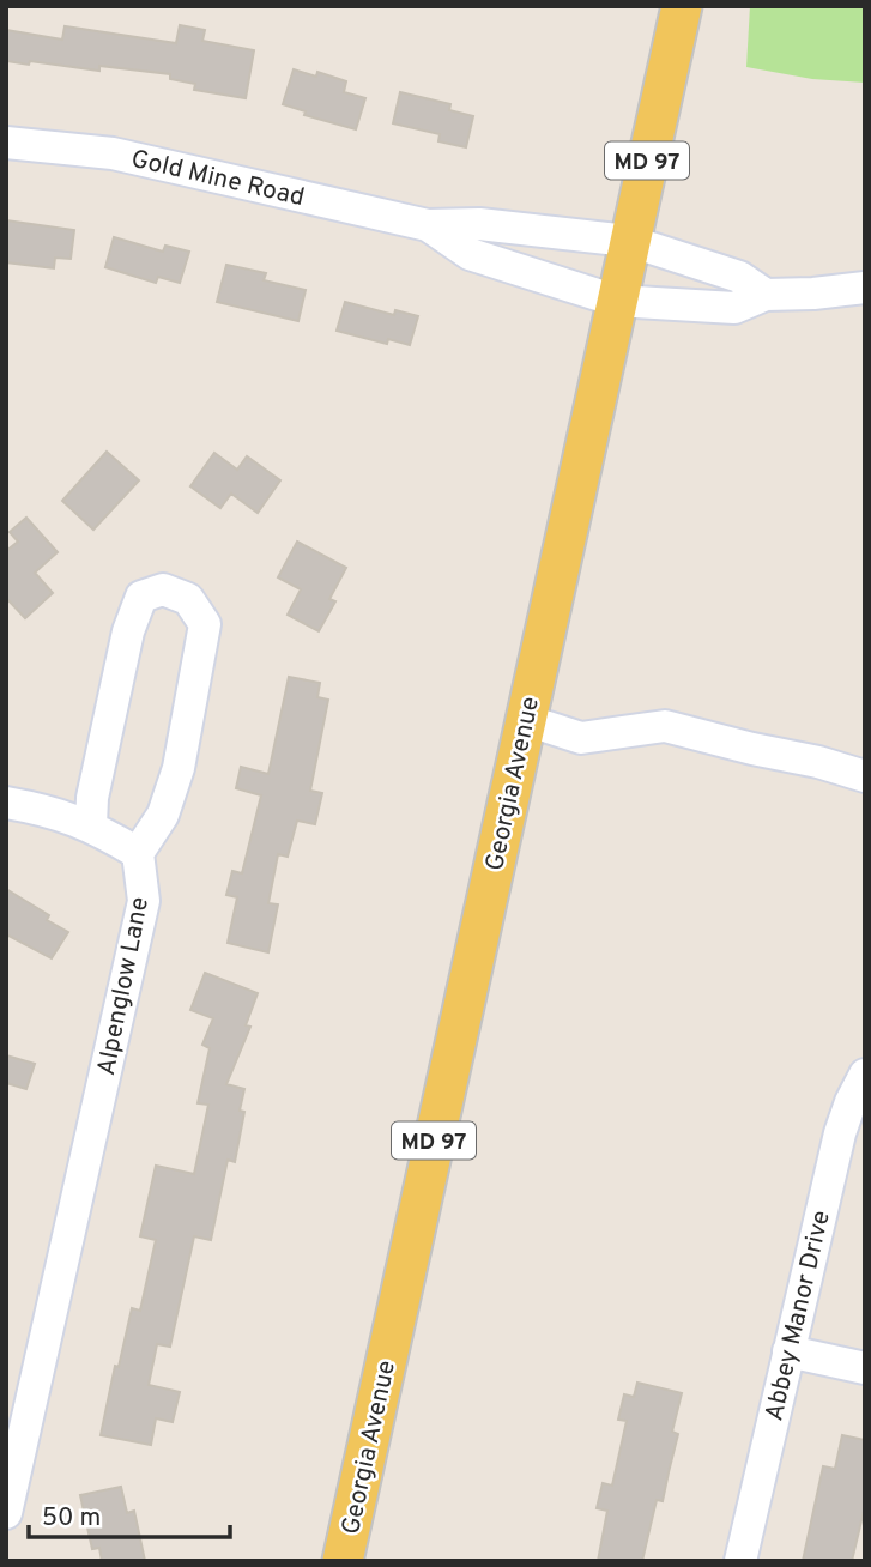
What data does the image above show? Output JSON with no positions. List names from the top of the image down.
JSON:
{
  "streets": {
    "main road": ["MD 97", "Georgia Avenue"],
    "street": ["Gold Mine Road", "Alpenglow Lane", "Abbey Manor Drive"]
  },
  "crossings": [
    ["Gold Mine Road", "Georgia Avenue"]
  ],
  "scale_bar": "50 m"
}
